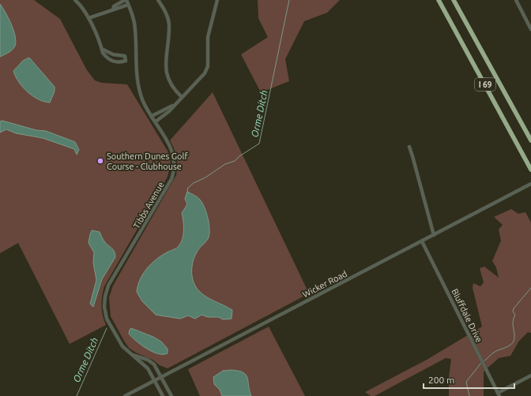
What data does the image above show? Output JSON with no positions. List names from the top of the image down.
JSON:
{
  "streets": {
    "highway": ["I 69"],
    "street": ["Tibbs Avenue", "Wicker Road", "Bluffdale Drive"]
  },
  "crossings": [
    ["Tibbs Avenue", "Wicker Road"],
    ["Wicker Road", "Bluffdale Drive"]
  ],
  "water": ["Orme Ditch"],
  "places": ["Southern Dunes Golf Course - Clubhouse"],
  "scale_bar": "200 m"
}
